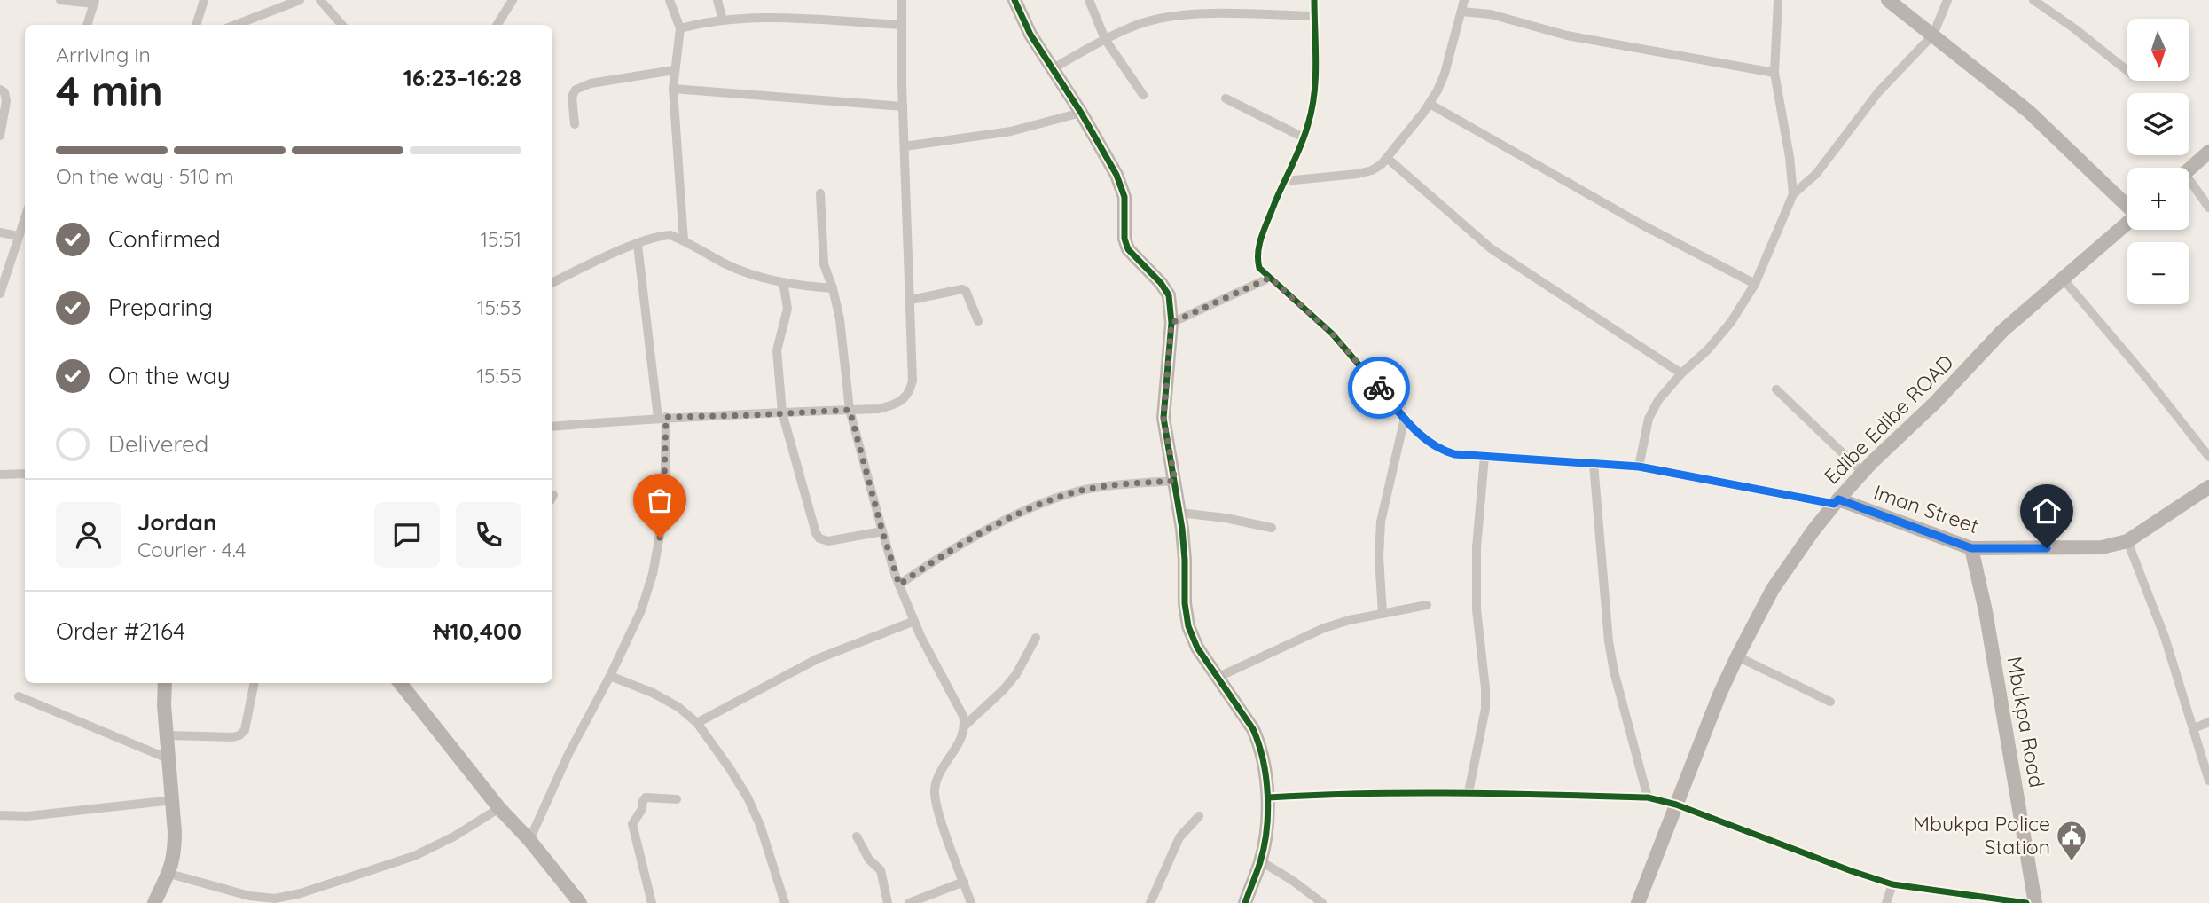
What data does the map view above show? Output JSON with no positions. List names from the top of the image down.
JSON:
{
  "streets": {
    "street": ["Edibe Edibe ROAD", "Iman Street", "Mbukpa Road"]
  },
  "crossings": [
    ["Edibe Edibe ROAD", "Iman Street"],
    ["Iman Street", "Mbukpa Road"]
  ],
  "places": {
    "public building": ["Mbukpa Police Station"]
  },
  "north": "bottom",
  "page": {
    "map_buttons": ["+", "−"],
    "heading": ["4 min", "Arriving in", "16:23–16:28"],
    "panel": [
      "Jordan",
      "Courier · 4.4",
      "Order #2164",
      "₦10,400"
    ],
    "bar": "On the way · 510 m",
    "list": [
      ["Confirmed", "15:51"],
      ["Preparing", "15:53"],
      ["On the way", "15:55"],
      "Delivered"
    ]
  }
}
